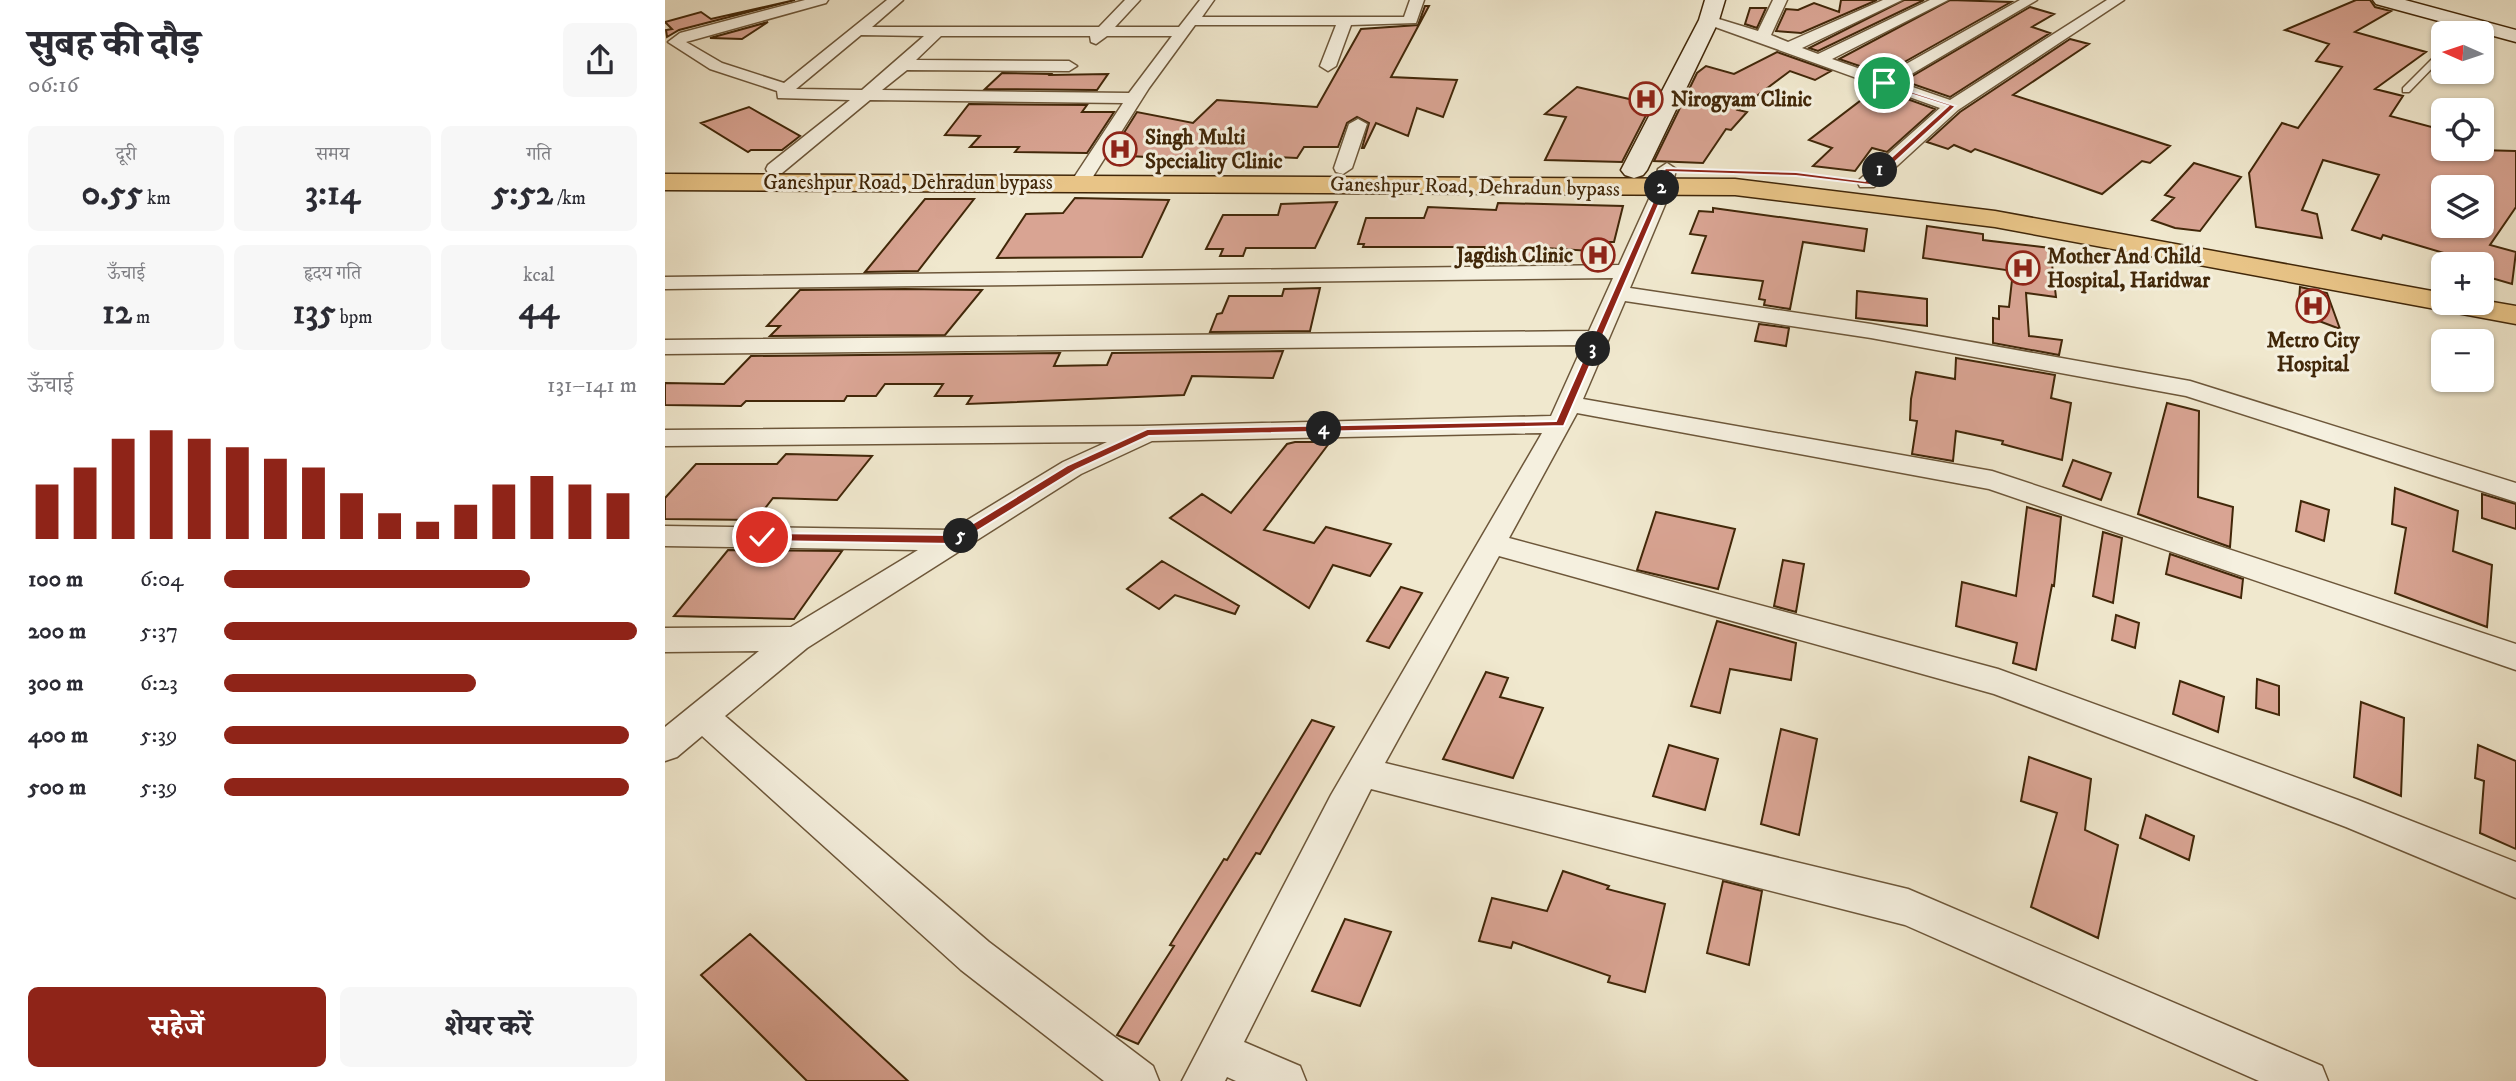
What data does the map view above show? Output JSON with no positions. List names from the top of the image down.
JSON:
{
  "streets": {
    "main road": ["Ganeshpur Road, Dehradun bypass"]
  },
  "places": {
    "hospital": [
      "Nirogyam Clinic",
      "Singh Multi Speciality Clinic",
      "Jagdish Clinic",
      "Mother And Child Hospital, Haridwar",
      "Metro City Hospital"
    ]
  },
  "north": "left",
  "page": {
    "heading": ["सुबह की दौड़", "06:16"],
    "map_buttons": ["+", "−"],
    "stats": [
      ["दूरी", "0.55 km"],
      ["समय", "3:14"],
      ["गति", "5:52 /km"],
      ["ऊँचाई", "12 m"],
      ["हृदय गति", "135 bpm"],
      ["kcal", "44"]
    ],
    "pins": [
      "1",
      "2",
      "3",
      "4",
      "5"
    ],
    "chart": ["ऊँचाई", "131–141 m"],
    "list": [
      {
        "name": "100 m",
        "note": "6:04"
      },
      {
        "name": "200 m",
        "note": "5:37"
      },
      {
        "name": "300 m",
        "note": "6:23"
      },
      {
        "name": "400 m",
        "note": "5:39"
      },
      {
        "name": "500 m",
        "note": "5:39"
      }
    ],
    "buttons": ["सहेजें", "शेयर करें"]
  }
}
